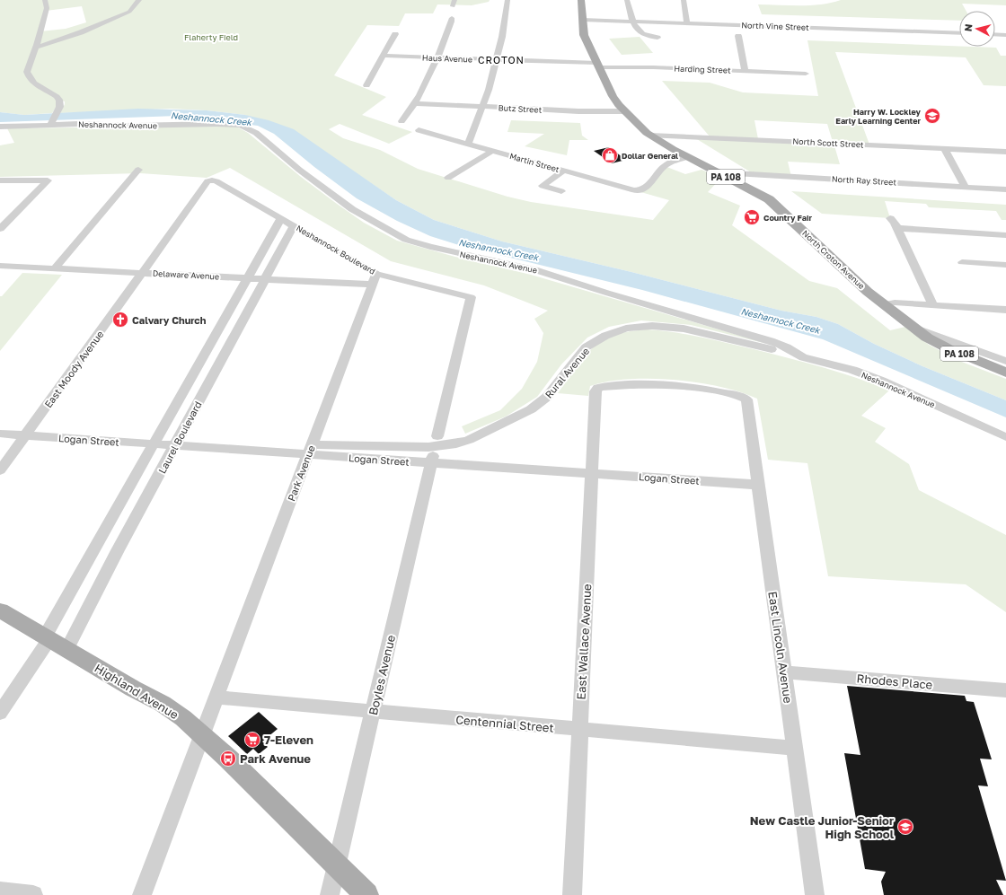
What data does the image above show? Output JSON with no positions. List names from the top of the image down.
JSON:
{
  "streets": {
    "main road": ["PA 108", "North Croton Avenue", "Highland Avenue"],
    "street": [
      "North Vine Street",
      "Haus Avenue",
      "Harding Street",
      "Butz Street",
      "Neshannock Avenue",
      "North Scott Street",
      "Martin Street",
      "North Ray Street",
      "Neshannock Boulevard",
      "Delaware Avenue",
      "East Moody Avenue",
      "Rural Avenue",
      "Laurel Boulevard",
      "Logan Street",
      "Park Avenue",
      "East Wallace Avenue",
      "East Lincoln Avenue",
      "Boyles Avenue",
      "Rhodes Place",
      "Centennial Street"
    ]
  },
  "crossings": [
    ["North Vine Street", "North Croton Avenue"],
    ["Haus Avenue", "Harding Street"],
    ["Haus Avenue", "North Croton Avenue"],
    ["Harding Street", "North Croton Avenue"],
    ["Butz Street", "North Croton Avenue"],
    ["Neshannock Avenue", "Rural Avenue"],
    ["North Scott Street", "North Croton Avenue"],
    ["Martin Street", "North Croton Avenue"],
    ["North Ray Street", "North Croton Avenue"],
    ["Neshannock Boulevard", "Delaware Avenue"],
    ["Neshannock Boulevard", "East Moody Avenue"],
    ["Neshannock Boulevard", "Laurel Boulevard"],
    ["Neshannock Boulevard", "Park Avenue"],
    ["Delaware Avenue", "East Moody Avenue"],
    ["Delaware Avenue", "Laurel Boulevard"],
    ["Delaware Avenue", "Park Avenue"],
    ["East Moody Avenue", "Logan Street"],
    ["Rural Avenue", "Logan Street"],
    ["Rural Avenue", "Park Avenue"],
    ["Laurel Boulevard", "Logan Street"],
    ["Laurel Boulevard", "Highland Avenue"],
    ["Logan Street", "Park Avenue"],
    ["Logan Street", "East Wallace Avenue"],
    ["Logan Street", "East Lincoln Avenue"],
    ["Logan Street", "Boyles Avenue"],
    ["Park Avenue", "Highland Avenue"],
    ["Park Avenue", "Centennial Street"],
    ["East Wallace Avenue", "East Lincoln Avenue"],
    ["East Wallace Avenue", "Centennial Street"],
    ["East Lincoln Avenue", "Rhodes Place"],
    ["East Lincoln Avenue", "Centennial Street"],
    ["Boyles Avenue", "Highland Avenue"],
    ["Boyles Avenue", "Centennial Street"]
  ],
  "districts": ["CROTON"],
  "water": ["Neshannock Creek"],
  "parks": ["Flaherty Field"],
  "places": {
    "school or university": ["Harry W. Lockley Early Learning Center", "New Castle Junior-Senior High School"],
    "shop": ["Dollar General"],
    "supermarket": ["Country Fair", "7-Eleven"],
    "church": ["Calvary Church"],
    "bus stop": ["Park Avenue"]
  },
  "north": "left"
}
